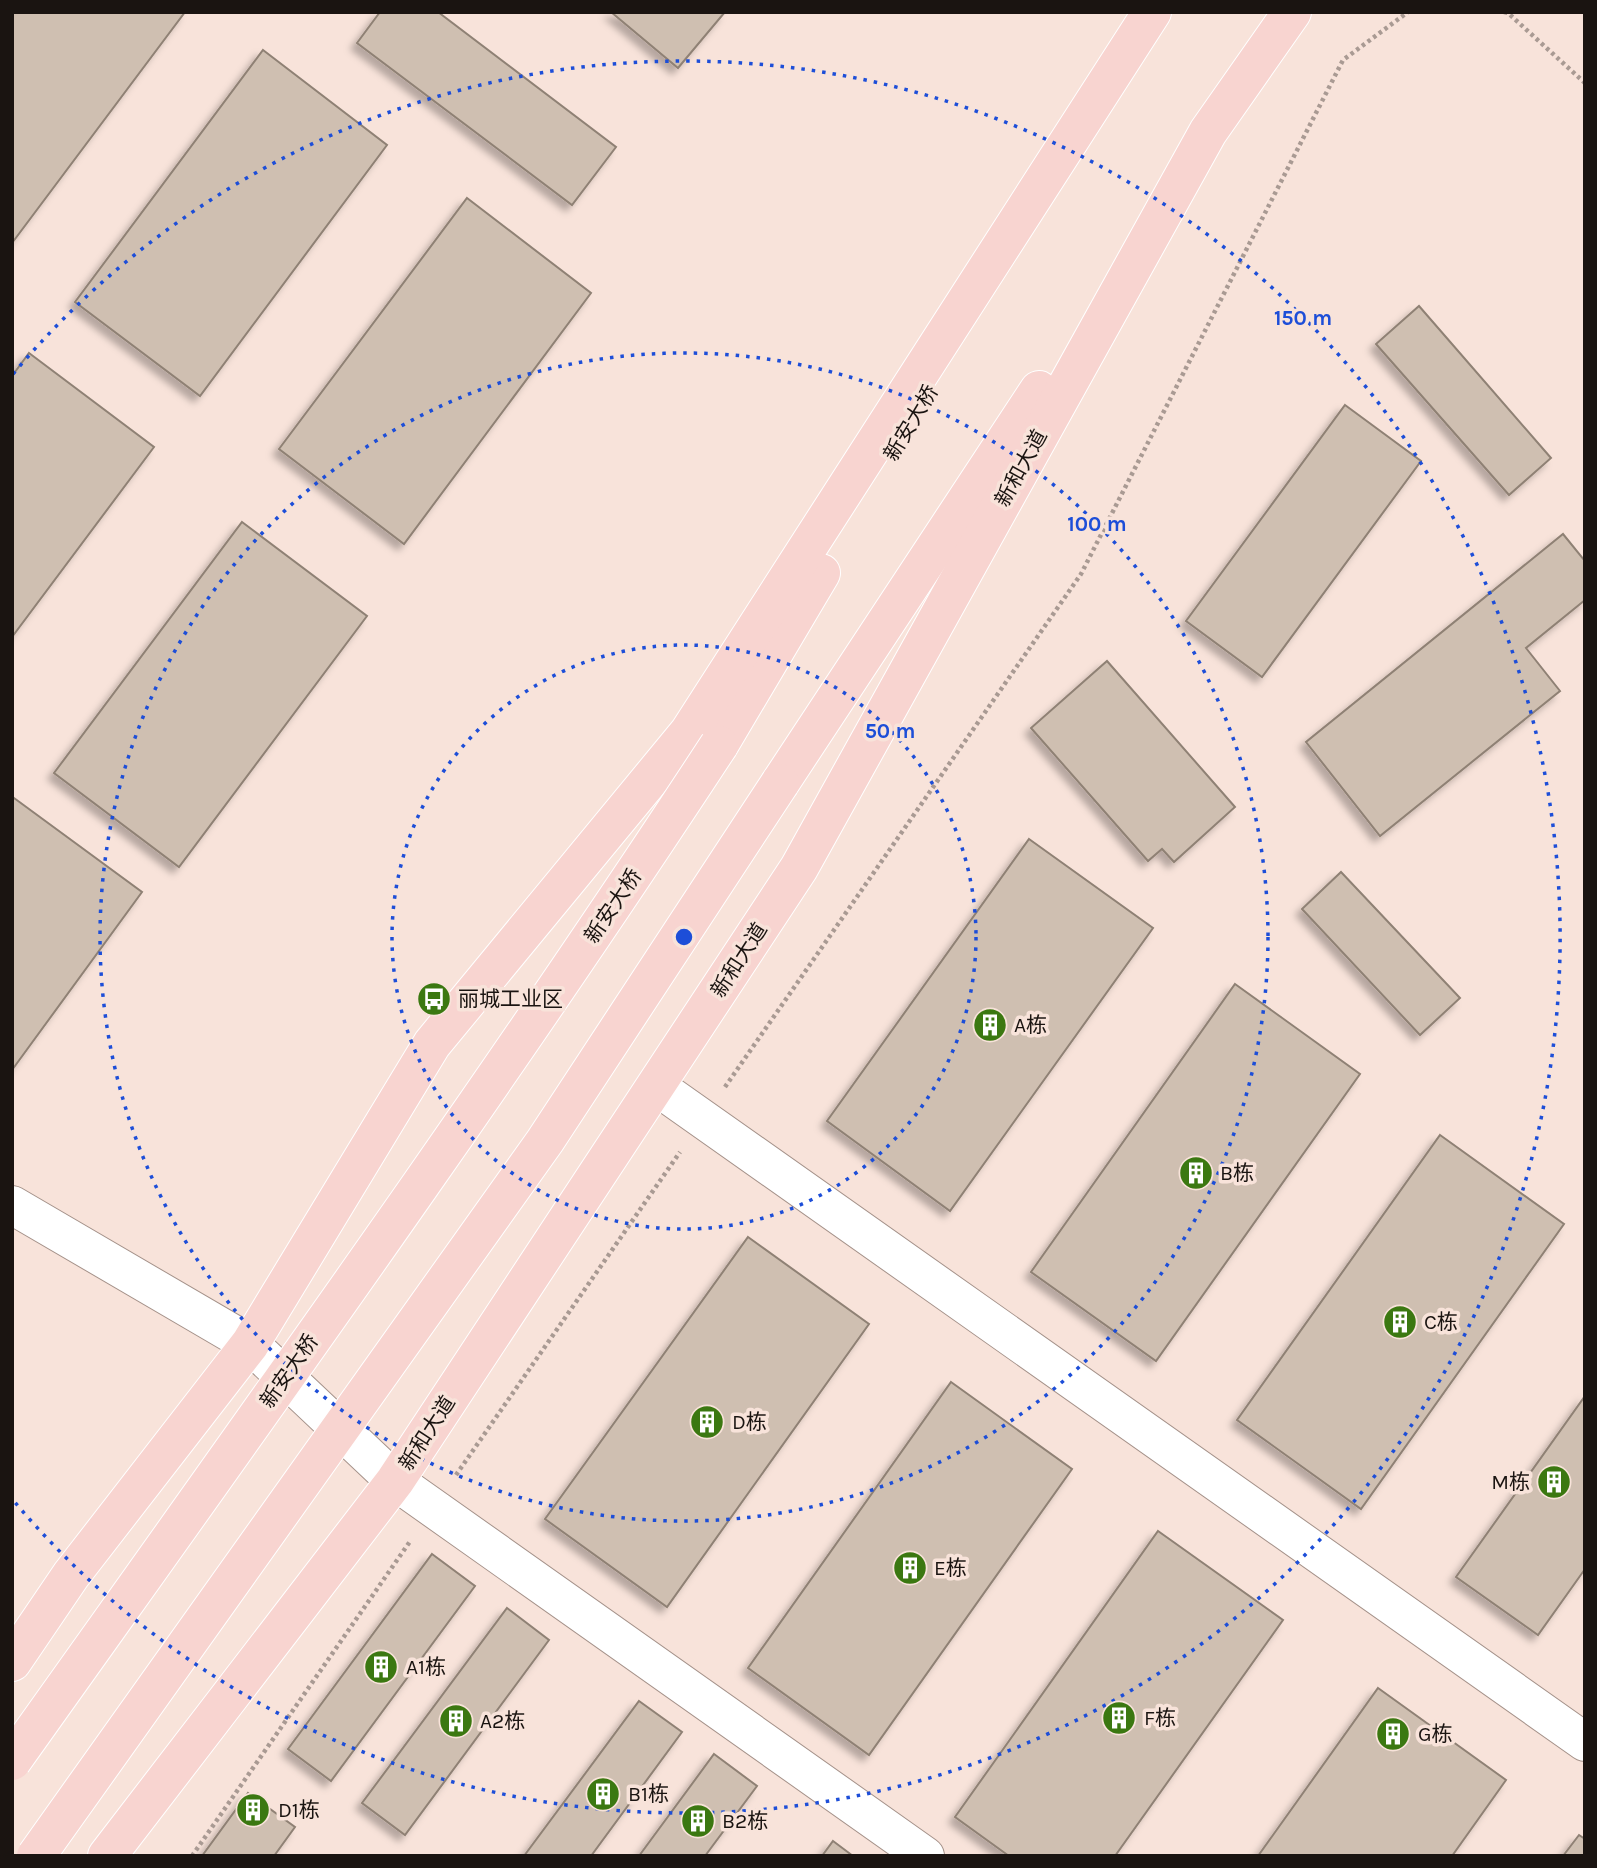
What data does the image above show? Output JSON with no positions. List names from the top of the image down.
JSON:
{
  "streets": {
    "main road": ["新安大桥", "新和大道"]
  },
  "places": {
    "bus stop": ["丽城工业区"],
    "building": [
      "A栋",
      "B栋",
      "C栋",
      "D栋",
      "M栋",
      "E栋",
      "A1栋",
      "F栋",
      "A2栋",
      "G栋",
      "B1栋",
      "D1栋",
      "B2栋"
    ]
  },
  "rings": ["150 m", "100 m", "50 m"]
}
